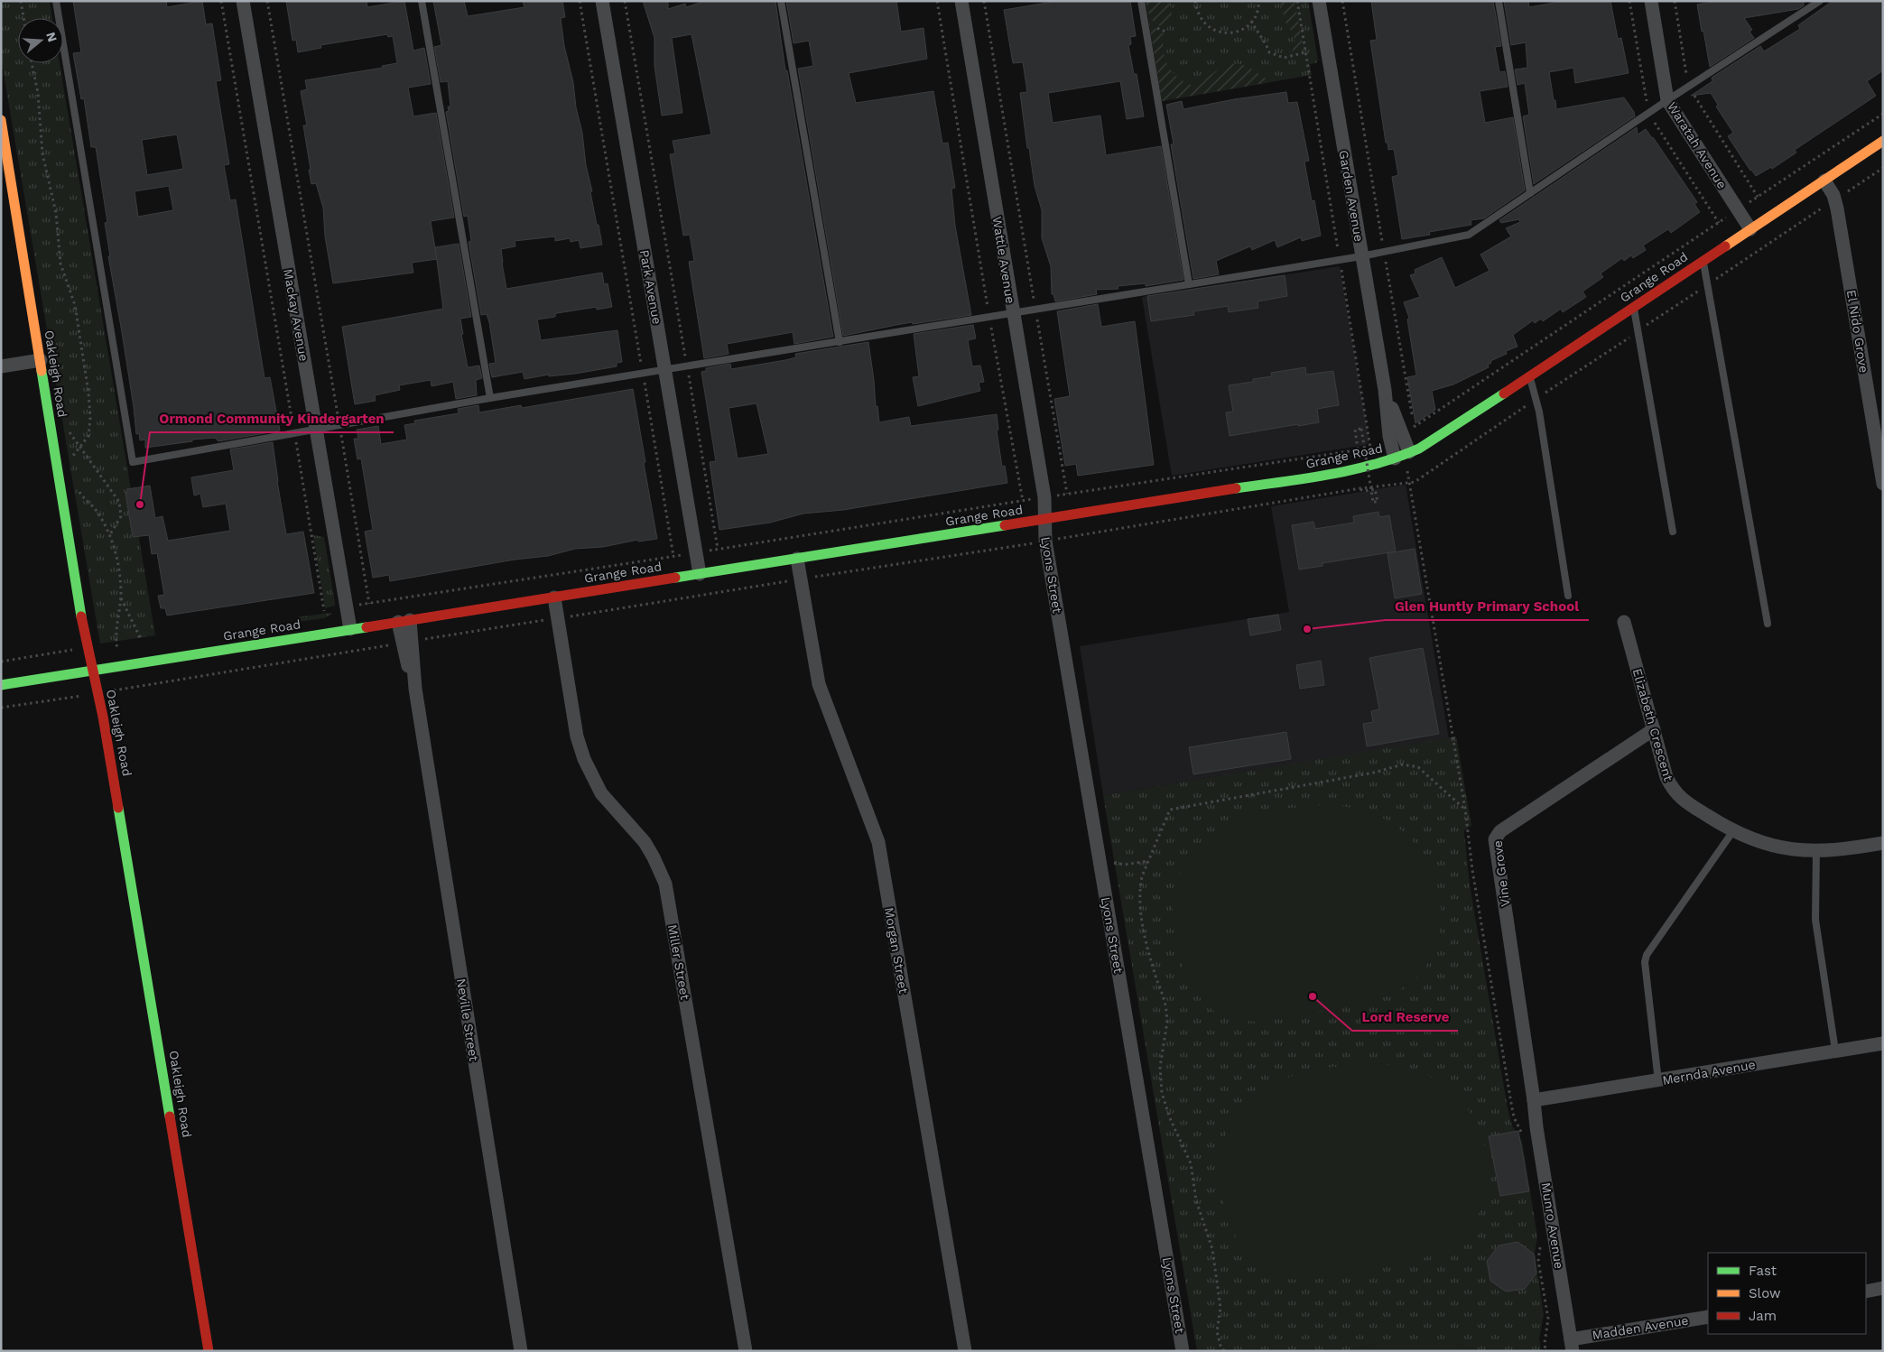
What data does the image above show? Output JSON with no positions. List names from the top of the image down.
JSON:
{
  "streets": {
    "main road": ["Grange Road", "Oakleigh Road"],
    "street": [
      "Waratah Avenue",
      "Garden Avenue",
      "Wattle Avenue",
      "Park Avenue",
      "Mackay Avenue",
      "El Nido Grove",
      "Lyons Street",
      "Elizabeth Crescent",
      "Vine Grove",
      "Morgan Street",
      "Miller Street",
      "Neville Street",
      "Mernda Avenue",
      "Munro Avenue",
      "Madden Avenue"
    ]
  },
  "crossings": [
    ["Waratah Avenue", "Grange Road"],
    ["Garden Avenue", "Grange Road"],
    ["Wattle Avenue", "Grange Road"],
    ["Wattle Avenue", "Lyons Street"],
    ["Grange Road", "Park Avenue"],
    ["Grange Road", "Mackay Avenue"],
    ["Grange Road", "El Nido Grove"],
    ["Grange Road", "Oakleigh Road"],
    ["Grange Road", "Lyons Street"],
    ["Grange Road", "Morgan Street"],
    ["Grange Road", "Miller Street"],
    ["Grange Road", "Neville Street"],
    ["Elizabeth Crescent", "Vine Grove"],
    ["Vine Grove", "Mernda Avenue"],
    ["Vine Grove", "Munro Avenue"],
    ["Mernda Avenue", "Munro Avenue"],
    ["Munro Avenue", "Madden Avenue"]
  ],
  "places": ["Ormond Community Kindergarten", "Glen Huntly Primary School", "Lord Reserve"],
  "legend": ["Fast", "Slow", "Jam"],
  "north": "right"
}
